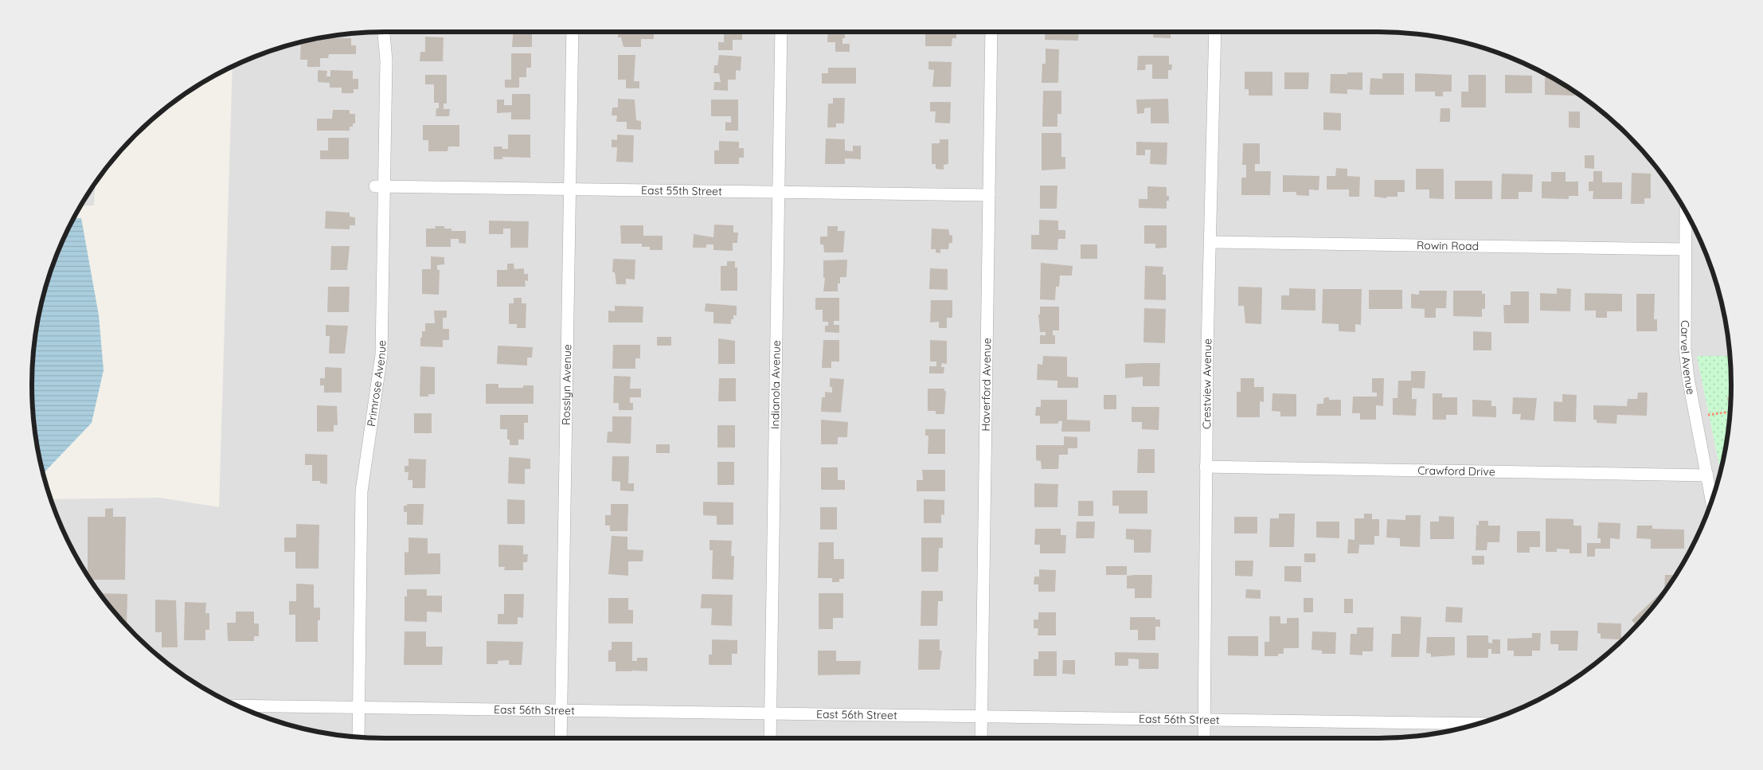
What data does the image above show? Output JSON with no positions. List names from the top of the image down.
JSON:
{
  "streets": {
    "street": [
      "East 55th Street",
      "Rowin Road",
      "Carvel Avenue",
      "Primrose Avenue",
      "Haverford Avenue",
      "Crestview Avenue",
      "Rosslyn Avenue",
      "Indianola Avenue",
      "Crawford Drive",
      "East 56th Street"
    ]
  },
  "crossings": [
    ["East 55th Street", "Primrose Avenue"],
    ["East 55th Street", "Haverford Avenue"],
    ["East 55th Street", "Rosslyn Avenue"],
    ["East 55th Street", "Indianola Avenue"],
    ["Rowin Road", "Carvel Avenue"],
    ["Rowin Road", "Crestview Avenue"],
    ["Carvel Avenue", "Crawford Drive"],
    ["Primrose Avenue", "East 56th Street"],
    ["Haverford Avenue", "East 56th Street"],
    ["Crestview Avenue", "Crawford Drive"],
    ["Crestview Avenue", "East 56th Street"],
    ["Rosslyn Avenue", "East 56th Street"],
    ["Indianola Avenue", "East 56th Street"]
  ]
}
